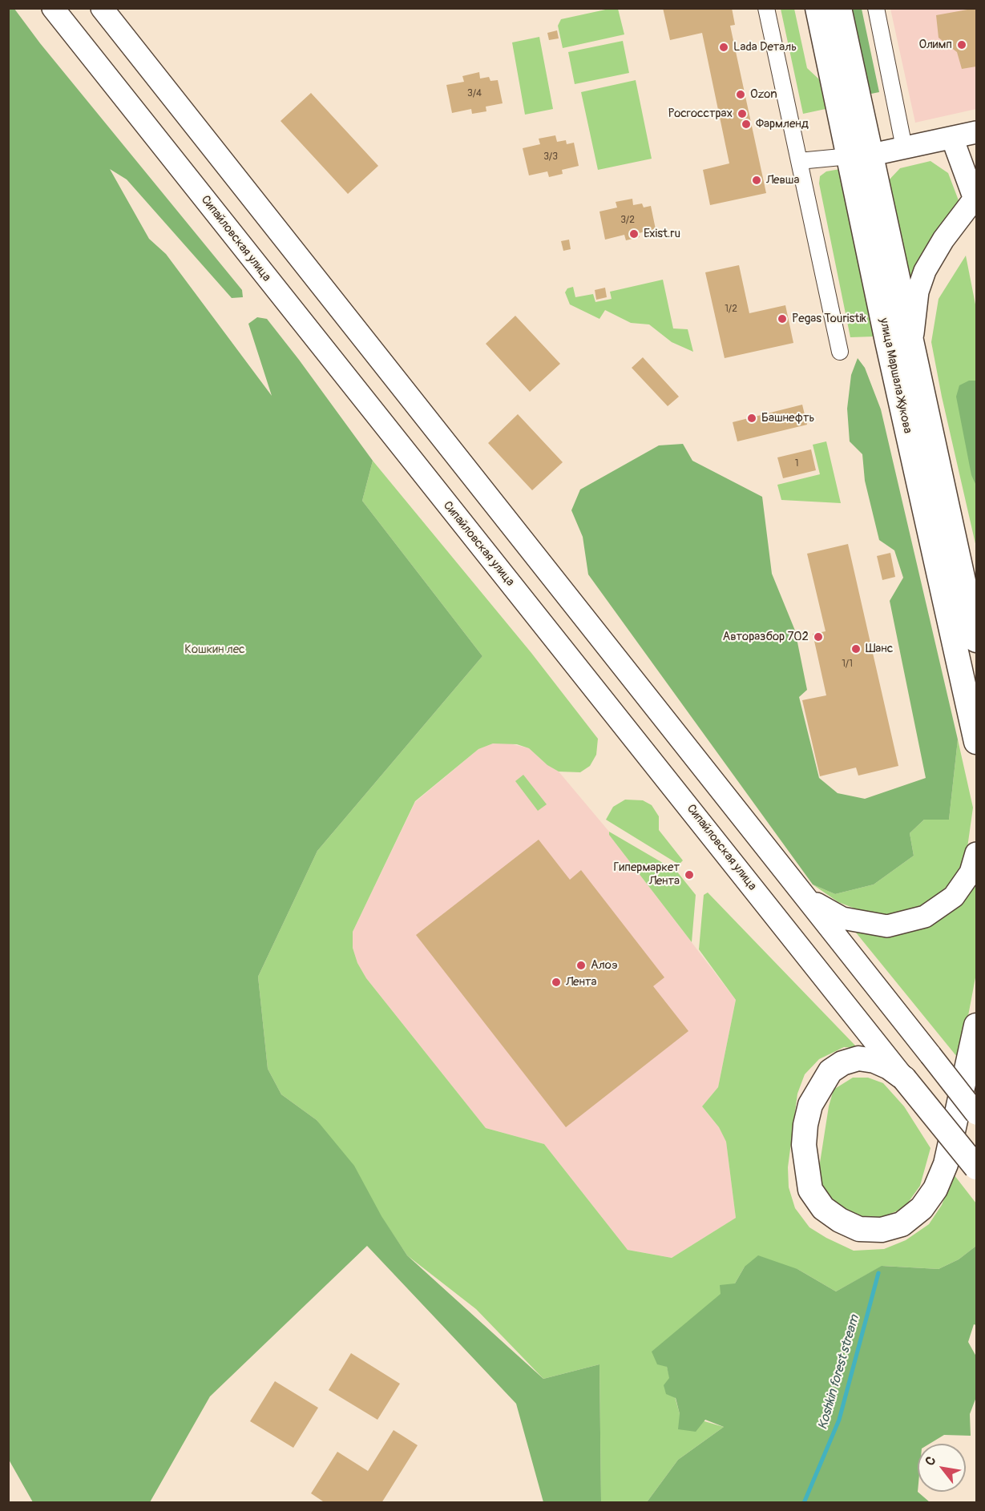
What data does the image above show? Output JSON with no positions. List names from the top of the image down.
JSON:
{
  "streets": {
    "main road": ["Сипайловская улица", "улица Маршала Жукова"]
  },
  "water": ["Koshkin forest stream"],
  "parks": ["Кошкин лес"],
  "places": [
    "Олимп",
    "Lada Dеталь",
    "Ozon",
    "Росгосстрах",
    "Фармленд",
    "Левша",
    "Exist.ru",
    "Pegas Touristik",
    "Башнефть",
    "Авторазбор 702",
    "Шанс",
    "Гипермаркет Лента",
    "Алоэ",
    "Лента"
  ],
  "house_numbers": [
    "3/4",
    "3/3",
    "3/2",
    "1/2",
    "1",
    "1/1"
  ],
  "north": "top left"
}
